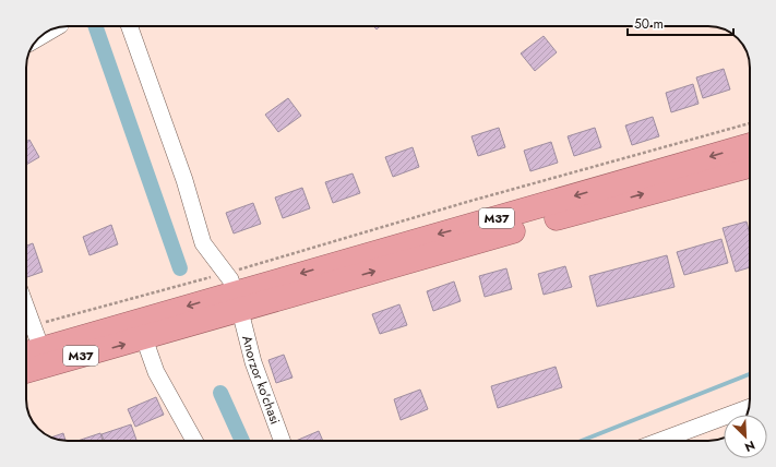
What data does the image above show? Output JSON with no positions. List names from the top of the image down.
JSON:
{
  "streets": {
    "highway": ["M37"],
    "street": ["Anorzor ko'chasi"]
  },
  "crossings": [
    ["M37", "Anorzor ko'chasi"]
  ],
  "scale_bar": "50 m",
  "north": "bottom right"
}
